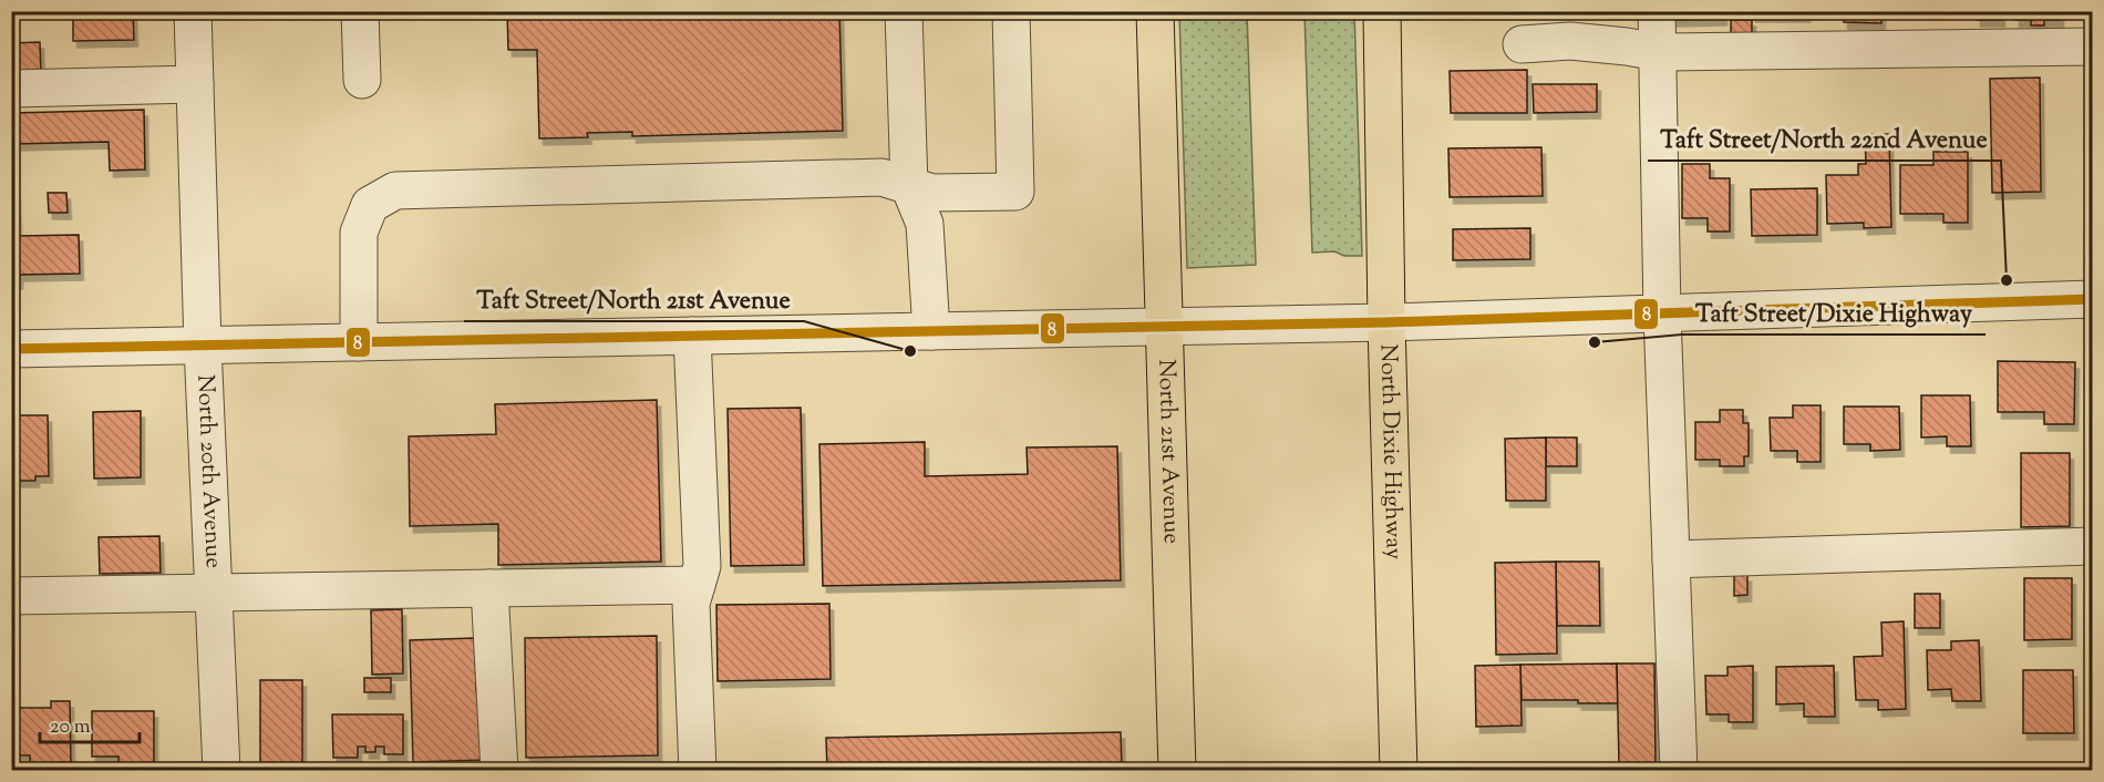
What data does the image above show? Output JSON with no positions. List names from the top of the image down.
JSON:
{
  "streets": {
    "main road": ["North 21st Avenue", "North Dixie Highway"],
    "street": ["North 20th Avenue"]
  },
  "places": ["Taft Street/North 22nd Avenue", "Taft Street/Dixie Highway", "Taft Street/North 21st Avenue"],
  "lines": ["transit line 8"],
  "scale_bar": "20 m"
}
